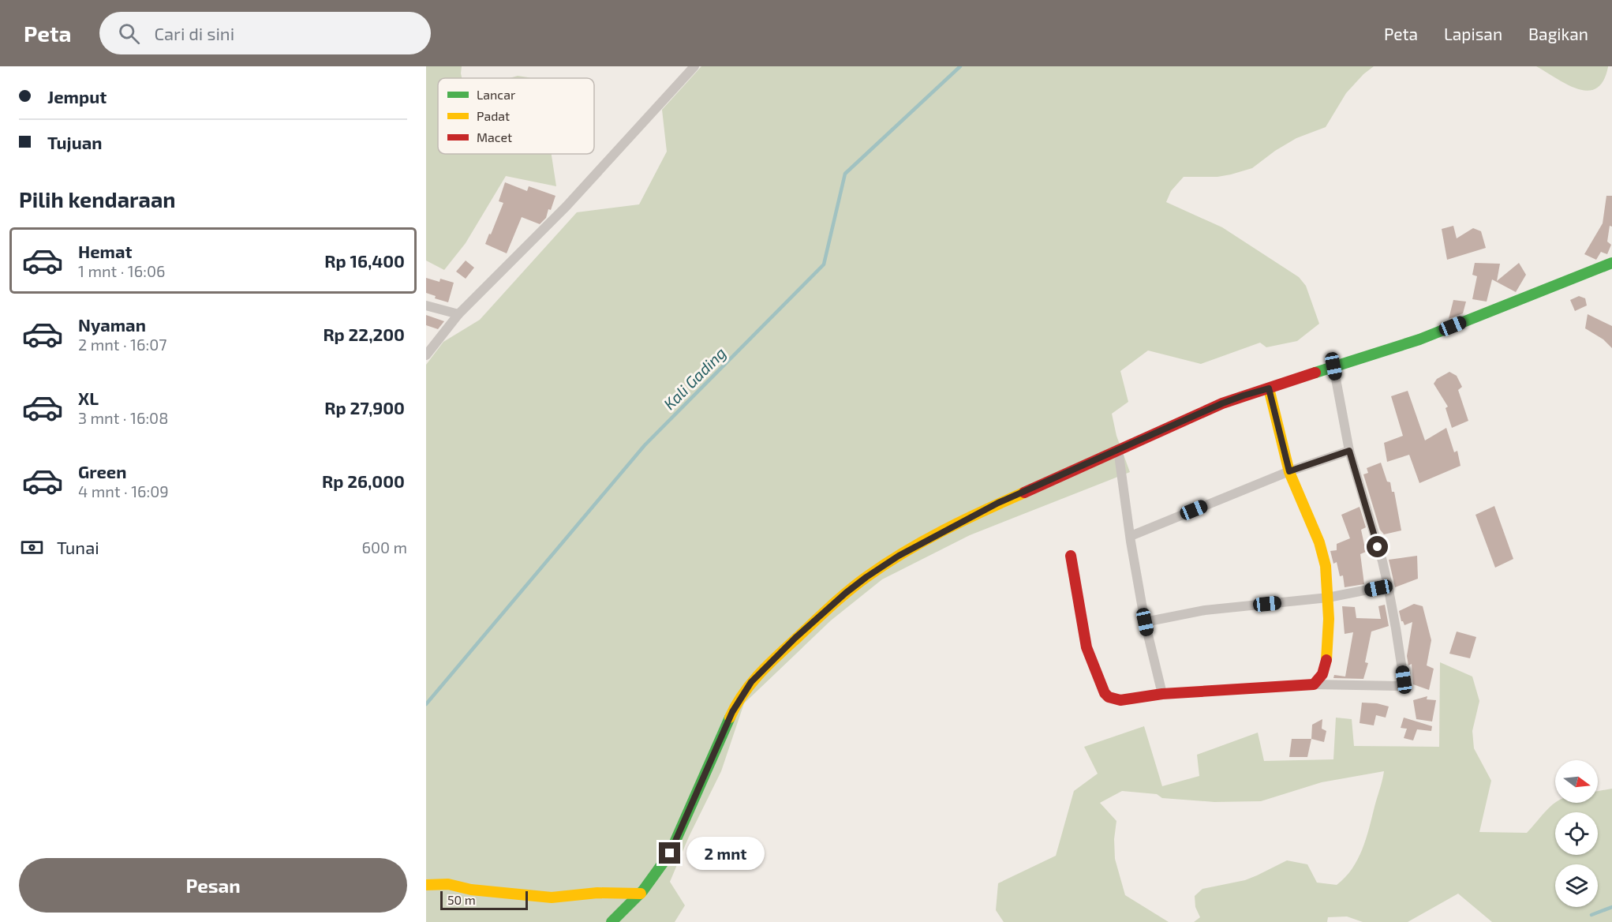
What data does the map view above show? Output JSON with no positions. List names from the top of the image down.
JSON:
{
  "water": ["Kali Gading"],
  "legend": ["Lancar", "Padat", "Macet"],
  "scale_bar": "50 m",
  "north": "right",
  "page": {
    "header": "Peta",
    "search": "Cari di sini",
    "nav": ["Peta", "Lapisan", "Bagikan"],
    "banner": ["Jemput", "Tujuan"],
    "heading": "Pilih kendaraan",
    "list": [
      {
        "name": "Hemat",
        "note": "1 mnt · 16:06",
        "value": "Rp 16,400"
      },
      {
        "name": "Nyaman",
        "note": "2 mnt · 16:07",
        "value": "Rp 22,200"
      },
      {
        "name": "XL",
        "note": "3 mnt · 16:08",
        "value": "Rp 27,900"
      },
      {
        "name": "Green",
        "note": "4 mnt · 16:09",
        "value": "Rp 26,000"
      }
    ],
    "pay": ["Tunai", "600 m"],
    "bubble": "2 mnt",
    "buttons": "Pesan",
    "scale": "50 m"
  }
}
